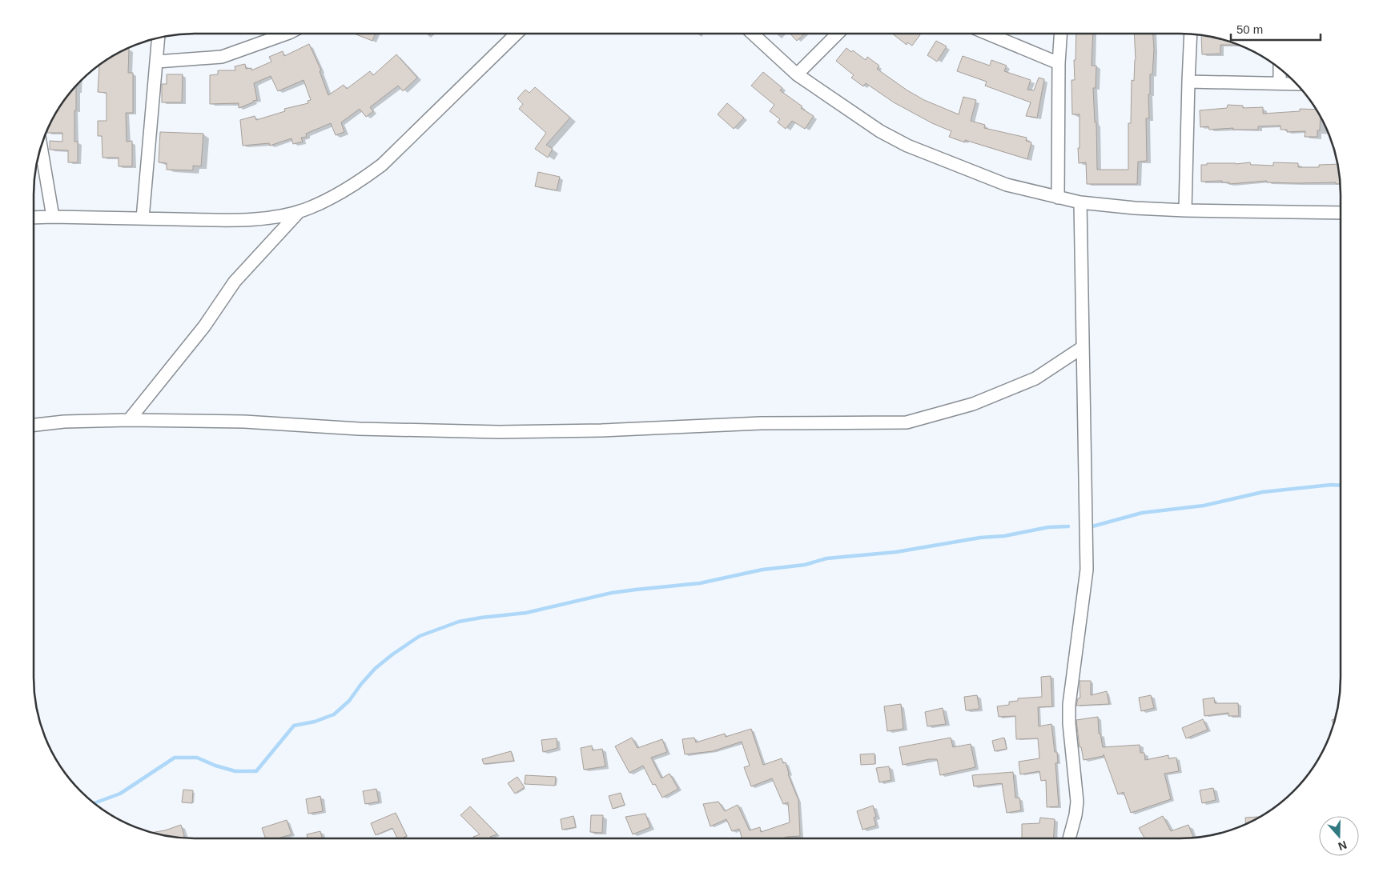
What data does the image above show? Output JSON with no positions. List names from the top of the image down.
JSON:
{
  "scale_bar": "50 m",
  "north": "bottom"
}
